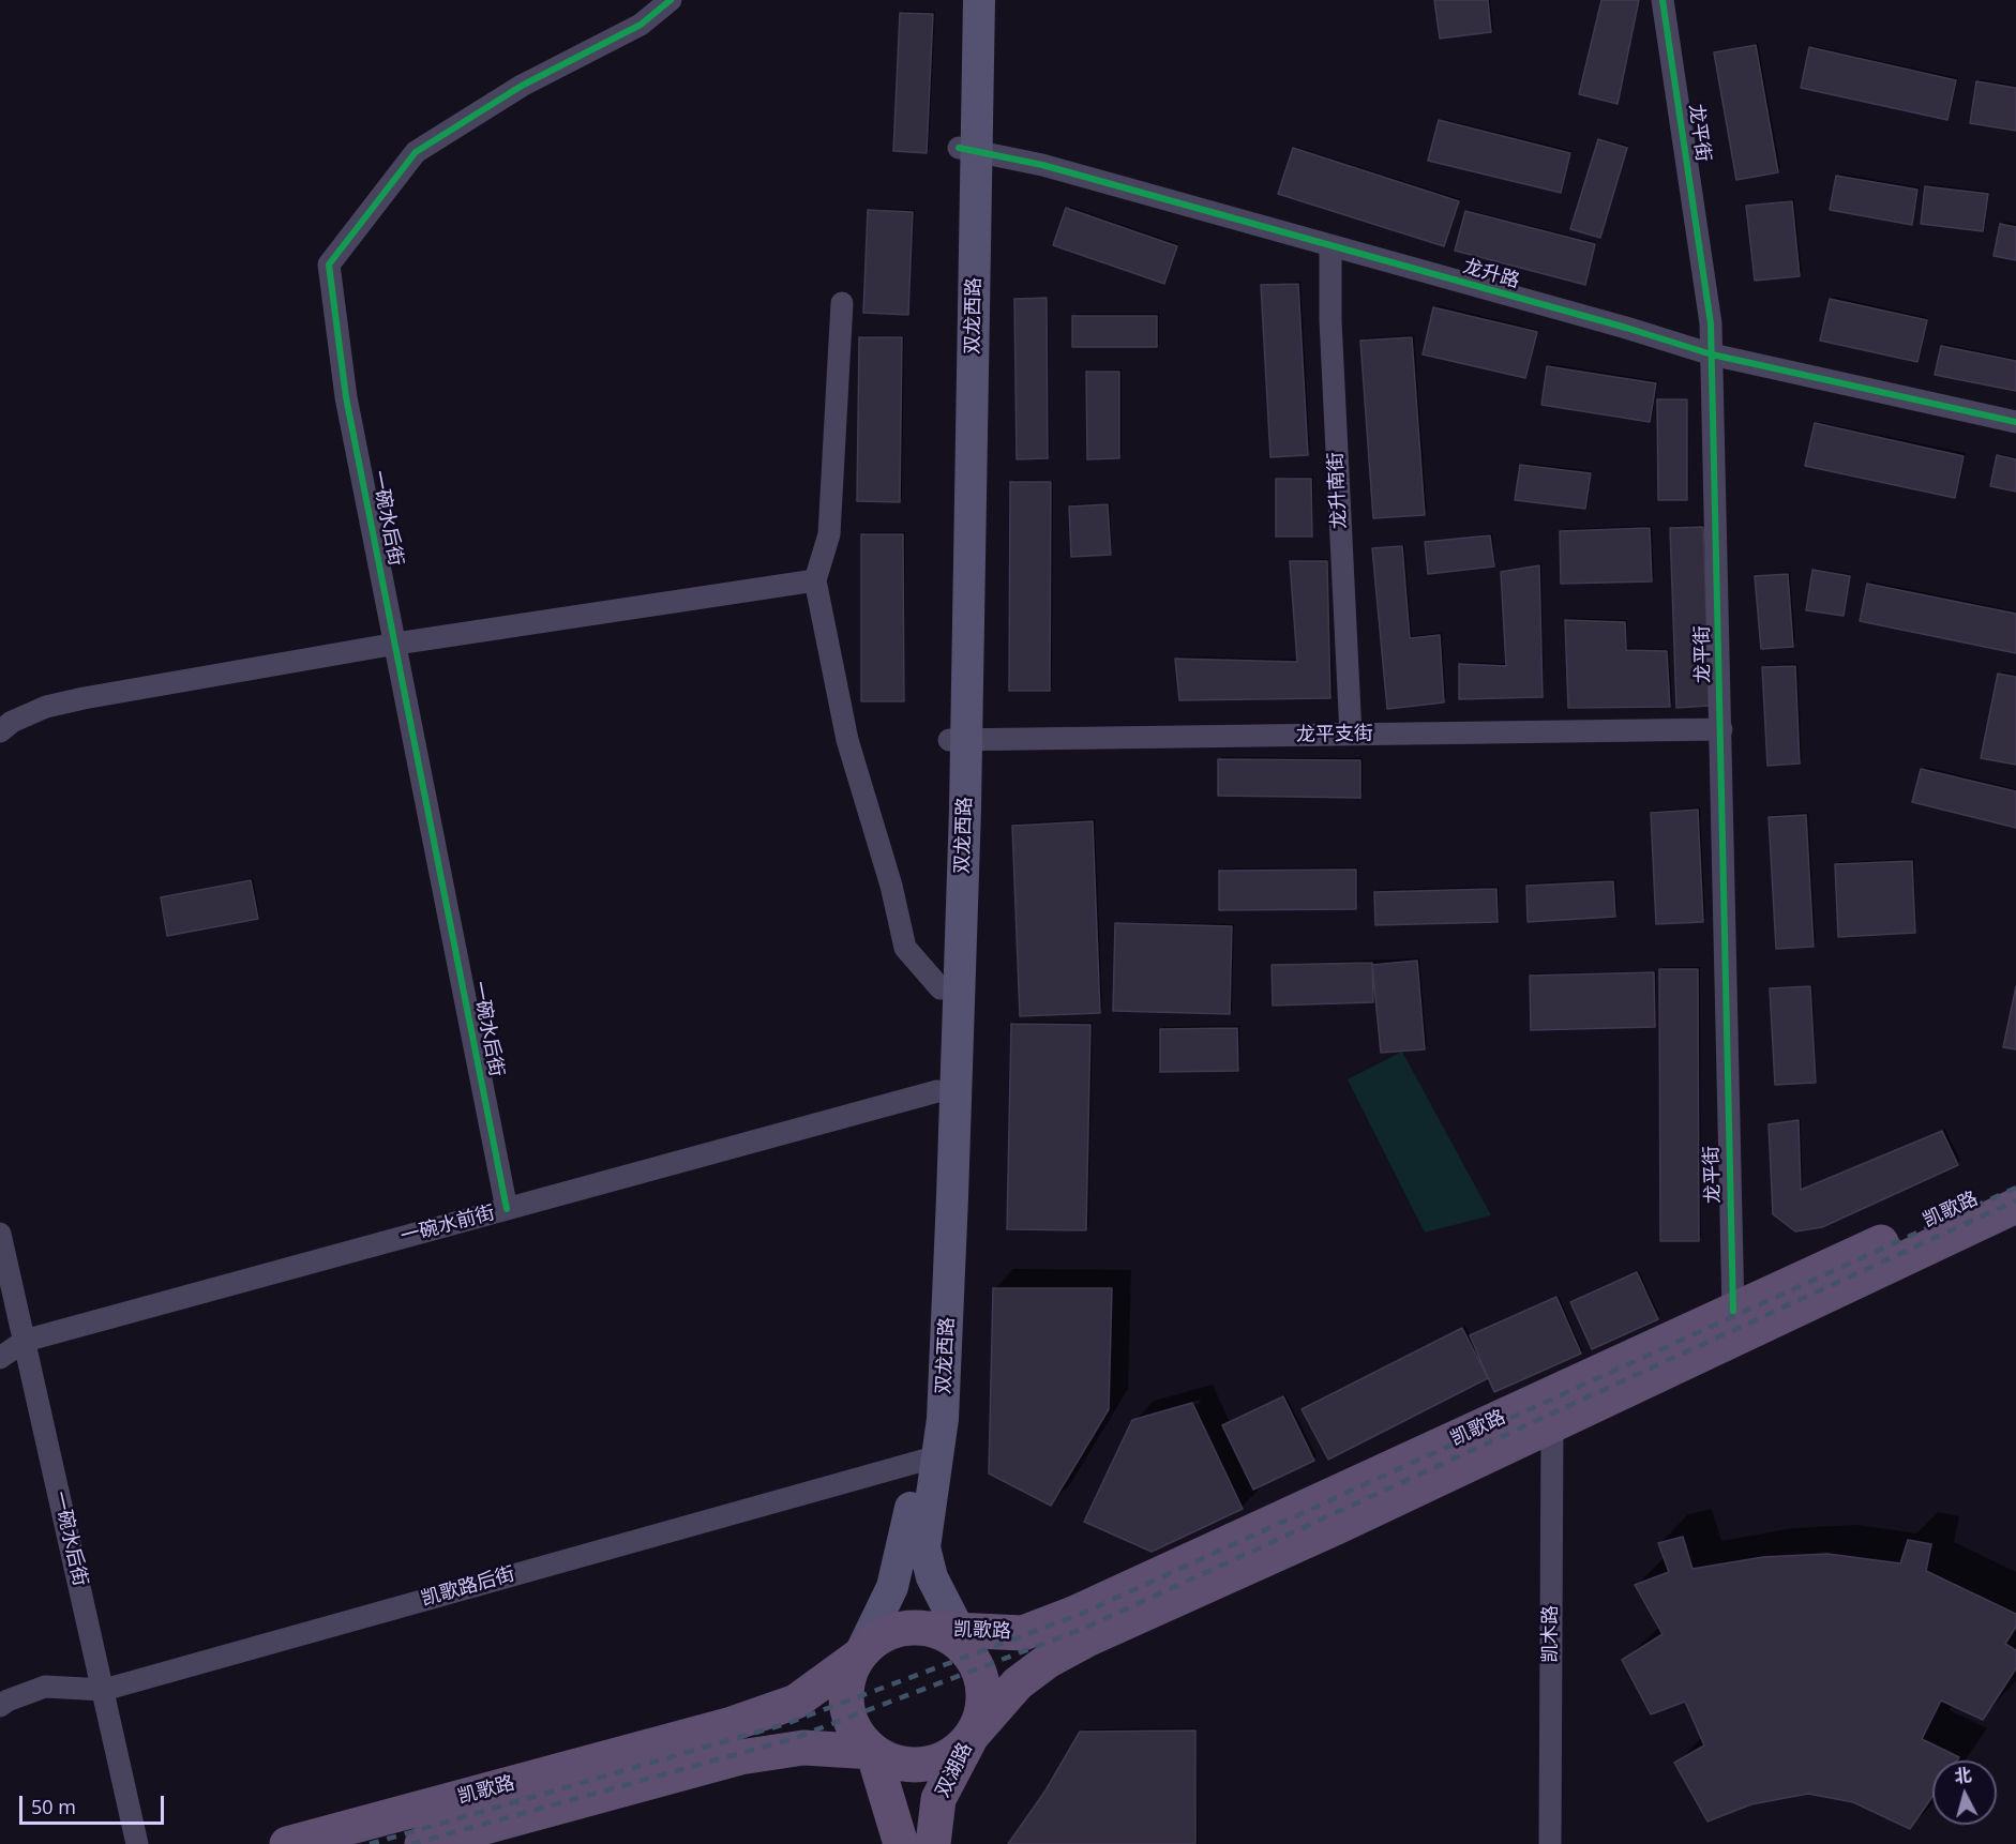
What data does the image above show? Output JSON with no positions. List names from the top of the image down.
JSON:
{
  "streets": {
    "main road": ["双龙西路", "凯歌路", "双湖路"],
    "street": [
      "龙平街",
      "龙升路",
      "龙升南街",
      "一碗水后街",
      "龙平支街",
      "一碗水前街",
      "凯歌路后街",
      "凯木路"
    ]
  },
  "crossings": [
    ["龙平街", "龙升路"],
    ["龙平街", "龙平支街"],
    ["龙平街", "凯歌路"],
    ["龙升路", "双龙西路"],
    ["龙升路", "龙升南街"],
    ["双龙西路", "龙平支街"],
    ["双龙西路", "凯歌路"],
    ["双龙西路", "一碗水前街"],
    ["双龙西路", "凯歌路后街"],
    ["双龙西路", "双湖路"],
    ["龙升南街", "龙平支街"],
    ["一碗水后街", "一碗水前街"],
    ["一碗水后街", "凯歌路后街"],
    ["凯歌路", "凯木路"],
    ["凯歌路", "双湖路"]
  ],
  "scale_bar": "50 m",
  "north": "top"
}
